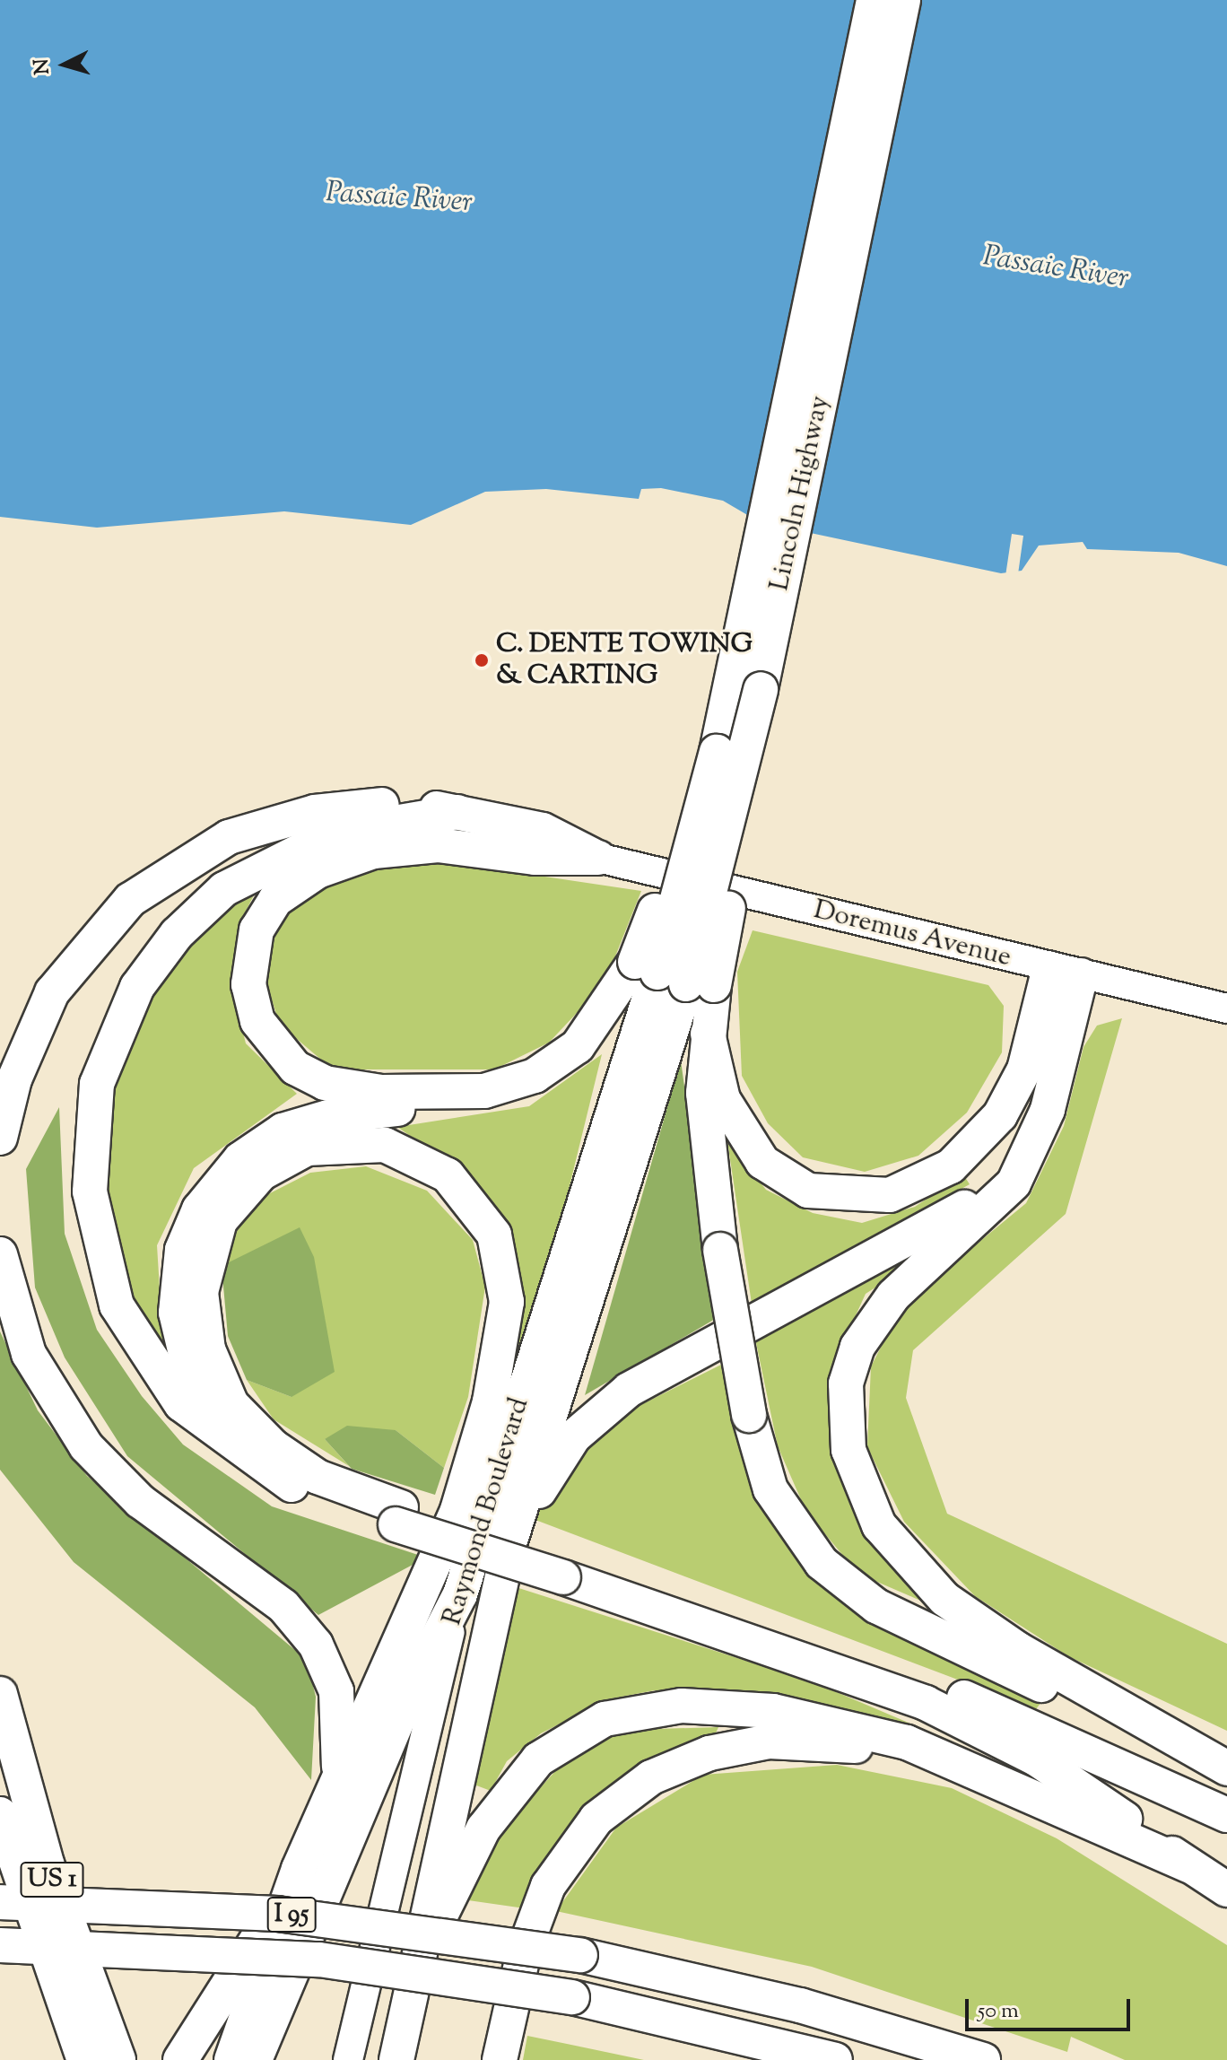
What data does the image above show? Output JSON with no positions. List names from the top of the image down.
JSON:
{
  "streets": {
    "highway": [
      "Lincoln Highway",
      "Raymond Boulevard",
      "US 1",
      "I 95"
    ],
    "main road": ["Doremus Avenue"]
  },
  "crossings": [
    ["Lincoln Highway", "Raymond Boulevard"]
  ],
  "water": ["Passaic River"],
  "places": ["C. DENTE TOWING & CARTING"],
  "scale_bar": "50 m",
  "north": "left"
}
